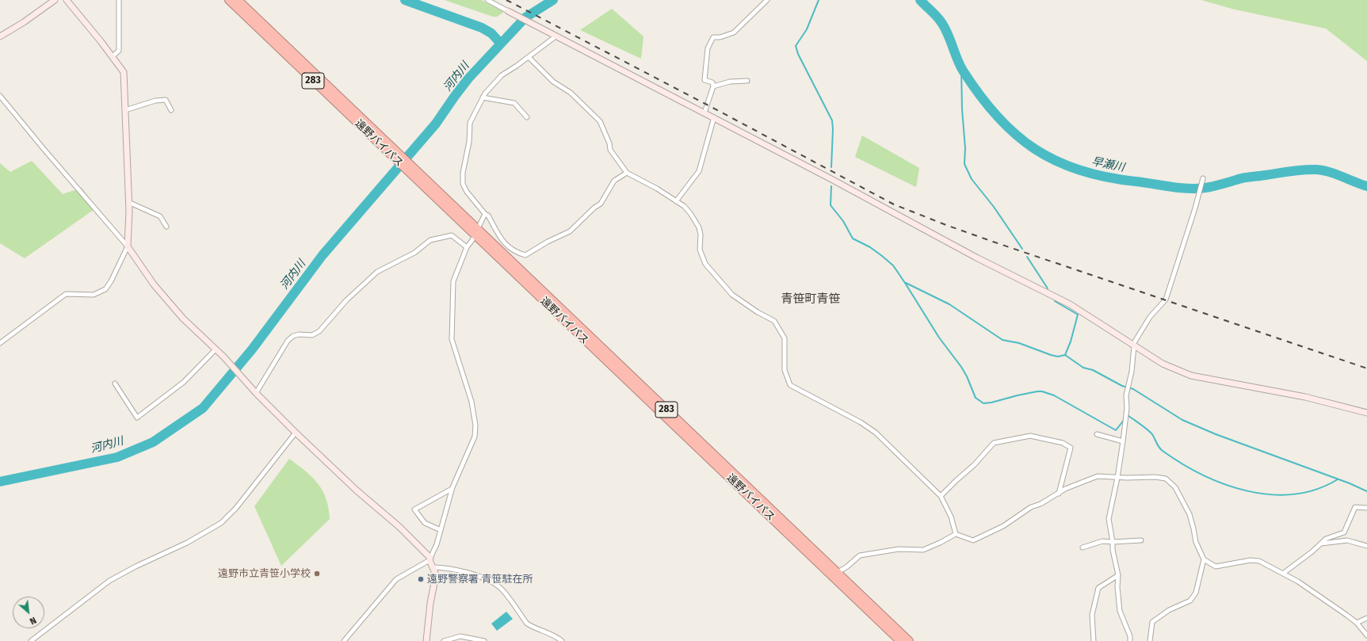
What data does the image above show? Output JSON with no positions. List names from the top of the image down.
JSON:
{
  "streets": {
    "highway": ["283", "遠野バイパス"]
  },
  "districts": ["青笹町青笹"],
  "water": ["河内川", "早瀬川"],
  "places": ["遠野市立青笹小学校", "遠野警察署 青笹駐在所"],
  "north": "bottom right"
}
